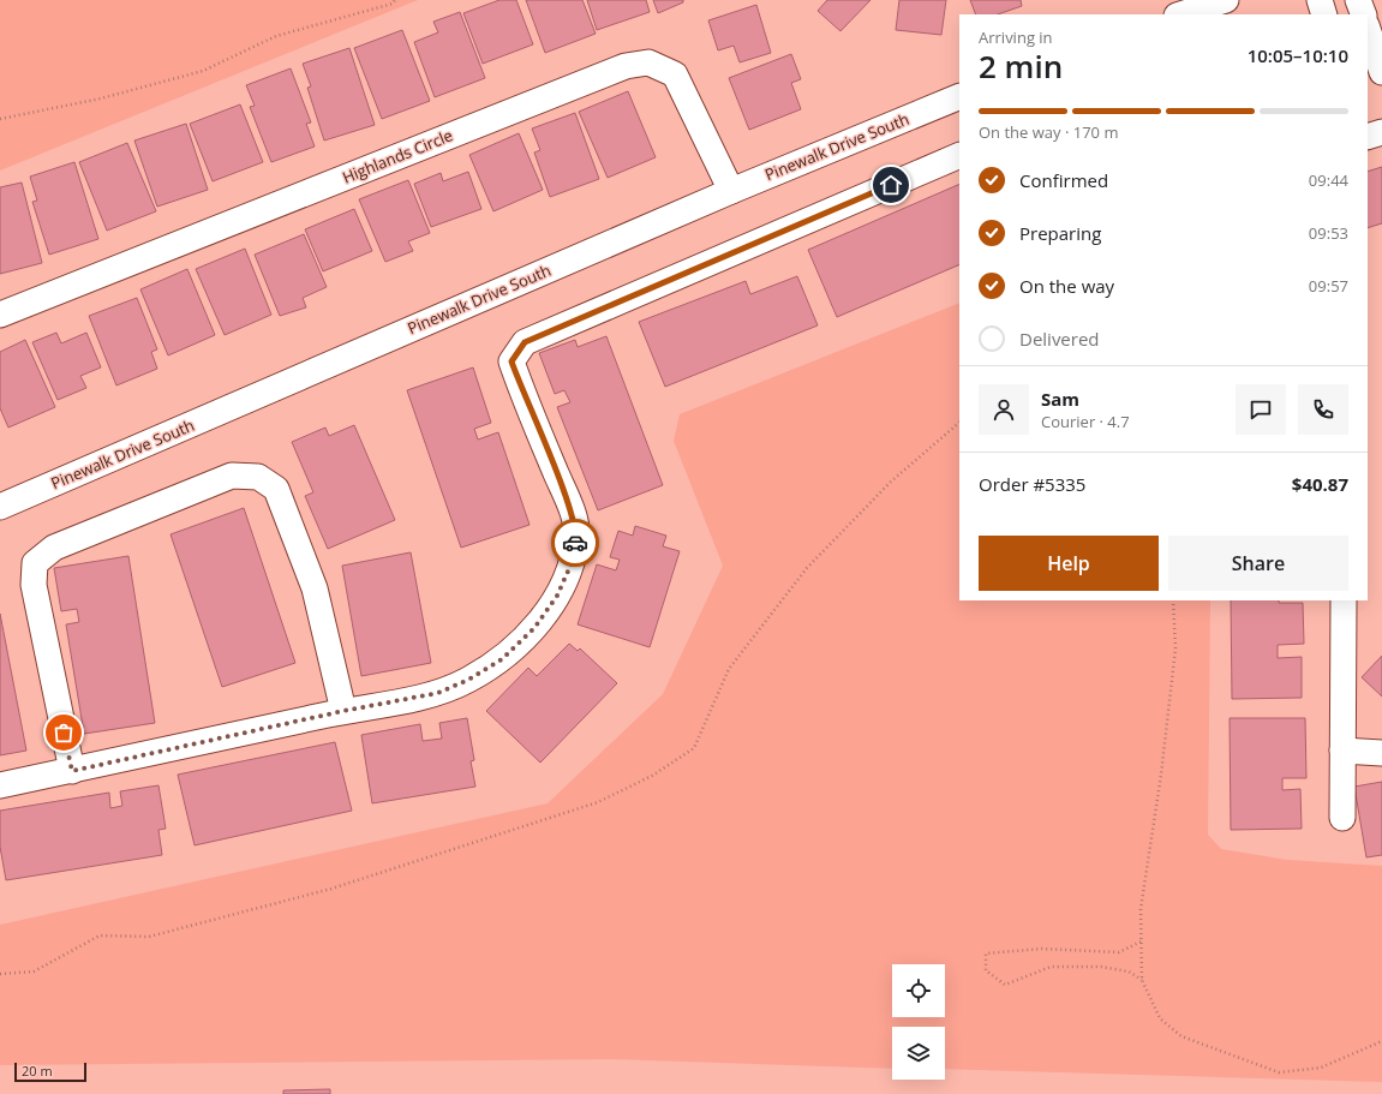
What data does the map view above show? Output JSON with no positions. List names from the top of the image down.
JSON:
{
  "streets": {
    "street": ["Pinewalk Drive South", "Highlands Circle"]
  },
  "crossings": [
    ["Pinewalk Drive South", "Highlands Circle"]
  ],
  "scale_bar": "20 m",
  "page": {
    "heading": ["2 min", "Arriving in", "10:05–10:10"],
    "panel": [
      "Sam",
      "Courier · 4.7",
      "Order #5335",
      "$40.87"
    ],
    "bar": "On the way · 170 m",
    "list": [
      ["Confirmed", "09:44"],
      ["Preparing", "09:53"],
      ["On the way", "09:57"],
      "Delivered"
    ],
    "buttons": ["Help", "Share"],
    "scale": "20 m"
  }
}
